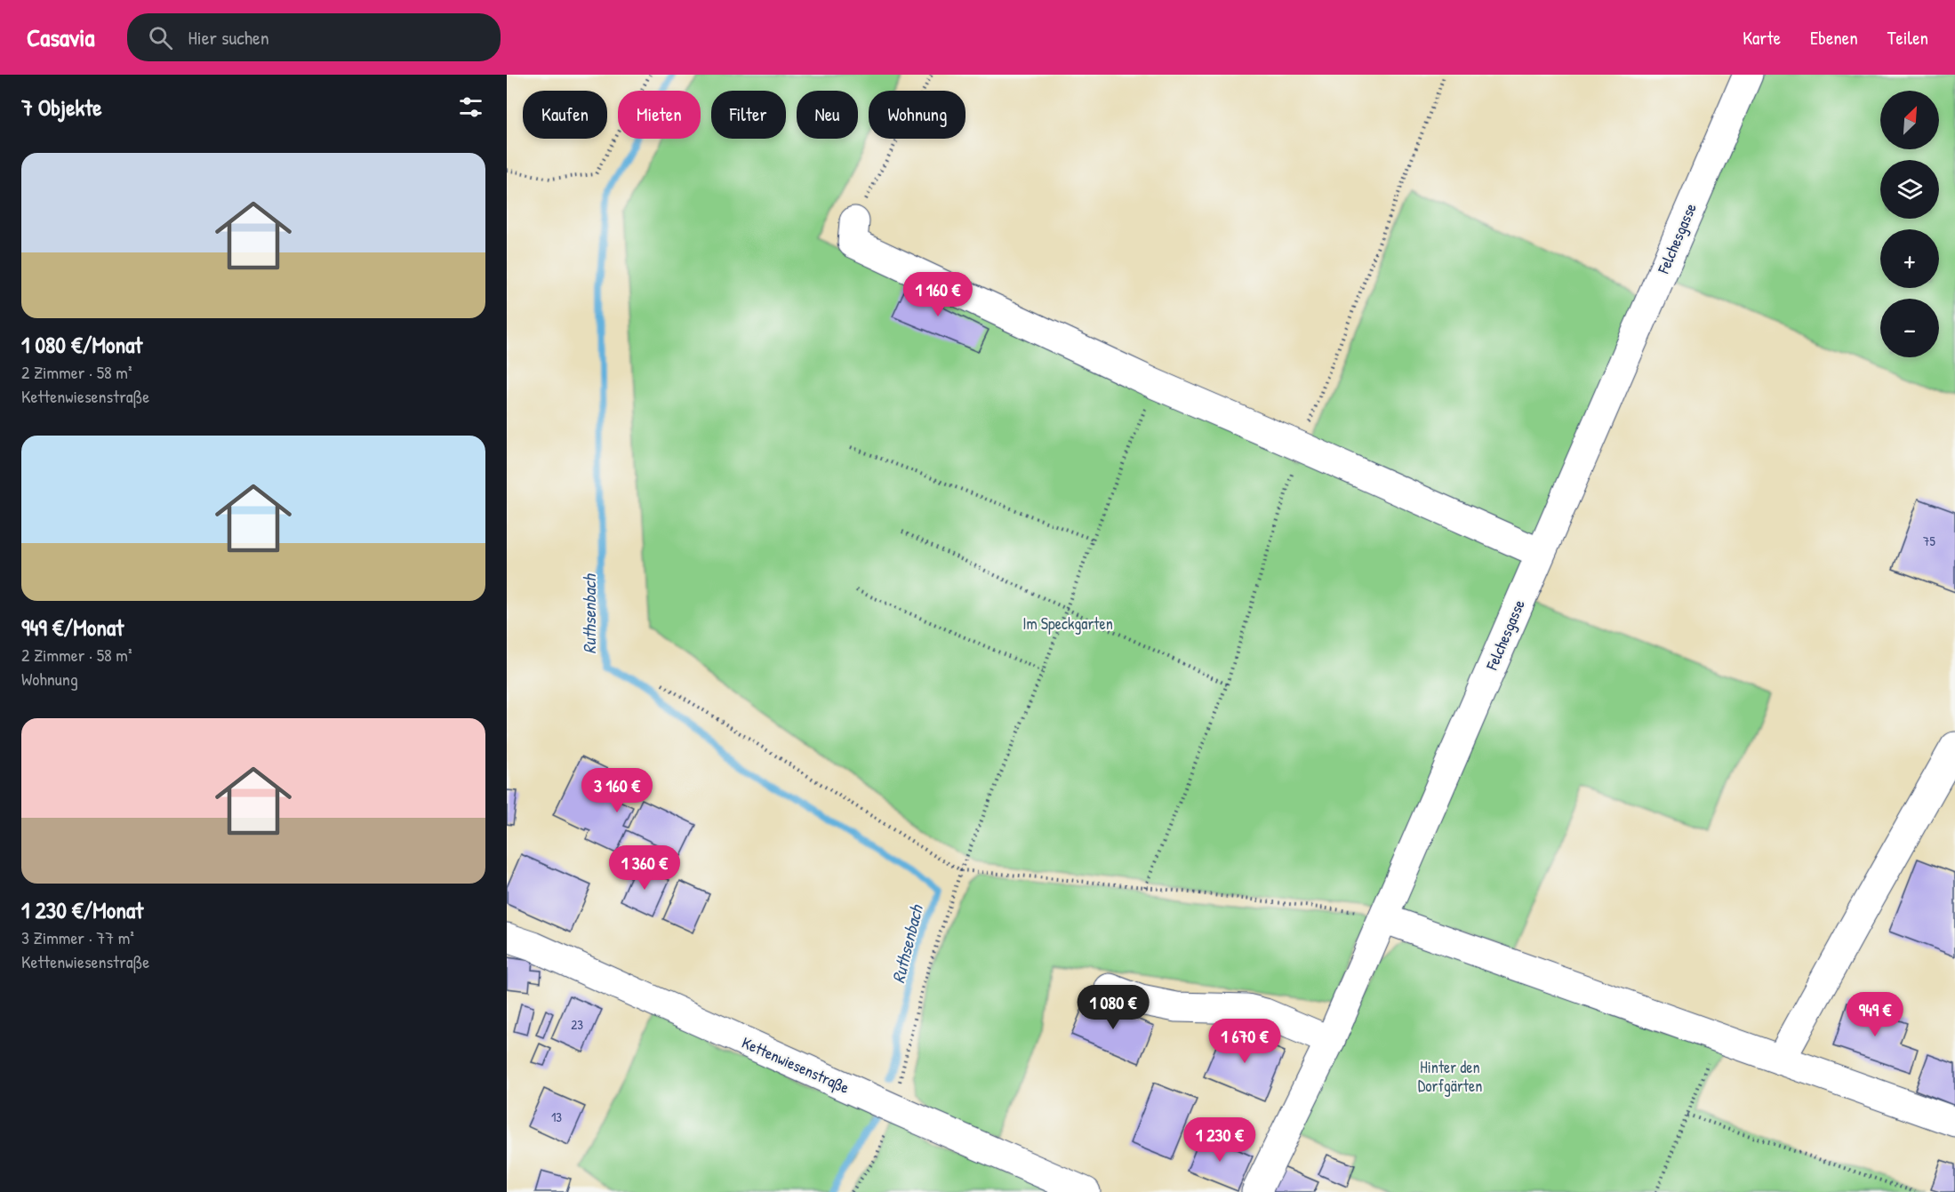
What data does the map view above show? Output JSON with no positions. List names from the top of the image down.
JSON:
{
  "streets": {
    "street": ["Felchesgasse", "Kettenwiesenstraße"]
  },
  "water": ["Ruthsenbach"],
  "parks": ["Im Speckgarten", "Hinter den Dorfgärten"],
  "house_numbers": ["75", "23", "13"],
  "north": "top right",
  "page": {
    "header": "Casavia",
    "search": "Hier suchen",
    "nav": ["Karte", "Ebenen", "Teilen"],
    "heading": "7 Objekte",
    "map_buttons": ["+", "−"],
    "chip": [
      "Kaufen",
      "Mieten",
      "Filter",
      "Neu",
      "Wohnung"
    ],
    "list": [
      {
        "name": "1 080 €/Monat",
        "note": "2 Zimmer · 58 m² · Kettenwiesenstraße"
      },
      {
        "name": "949 €/Monat",
        "note": "2 Zimmer · 58 m² · Wohnung"
      },
      {
        "name": "1 230 €/Monat",
        "note": "3 Zimmer · 77 m² · Kettenwiesenstraße"
      }
    ],
    "price": [
      "1 160 €",
      "3 160 €",
      "1 360 €",
      "1 080 €",
      "949 €",
      "1 670 €",
      "1 230 €"
    ]
  }
}
